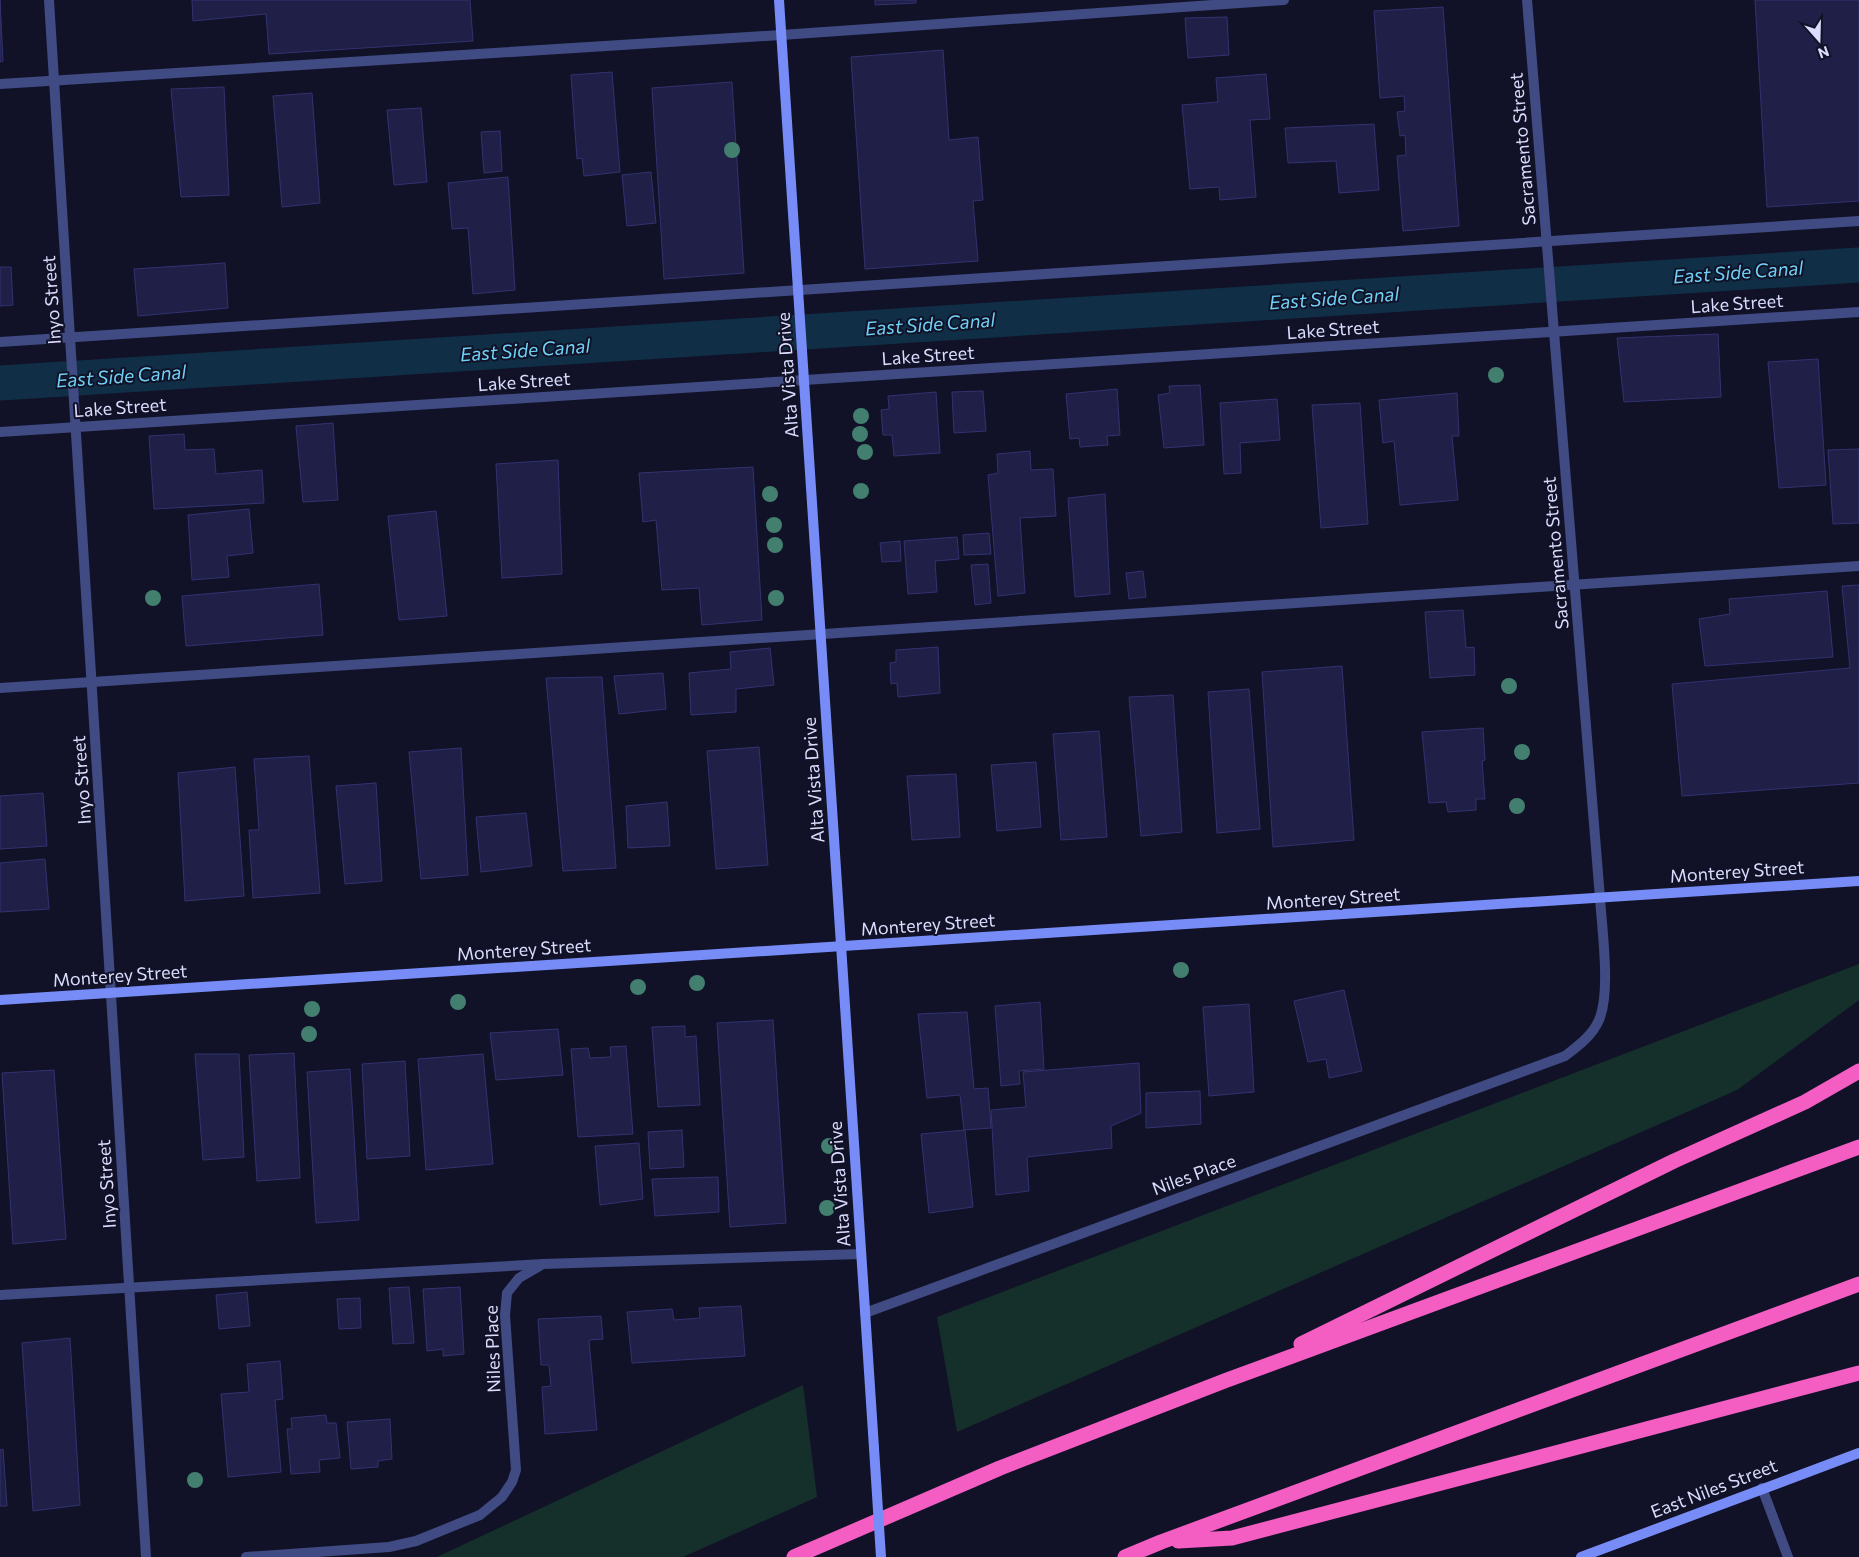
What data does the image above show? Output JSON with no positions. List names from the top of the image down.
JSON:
{
  "streets": {
    "main road": ["Alta Vista Drive", "Monterey Street", "East Niles Street"],
    "street": [
      "Sacramento Street",
      "Inyo Street",
      "Lake Street",
      "Niles Place"
    ]
  },
  "crossings": [
    ["Sacramento Street", "Lake Street"],
    ["Sacramento Street", "Monterey Street"],
    ["Sacramento Street", "Niles Place"],
    ["Inyo Street", "Lake Street"],
    ["Inyo Street", "Monterey Street"],
    ["Lake Street", "Alta Vista Drive"],
    ["Alta Vista Drive", "Monterey Street"],
    ["Alta Vista Drive", "Niles Place"]
  ],
  "water": ["East Side Canal"],
  "north": "bottom"
}
